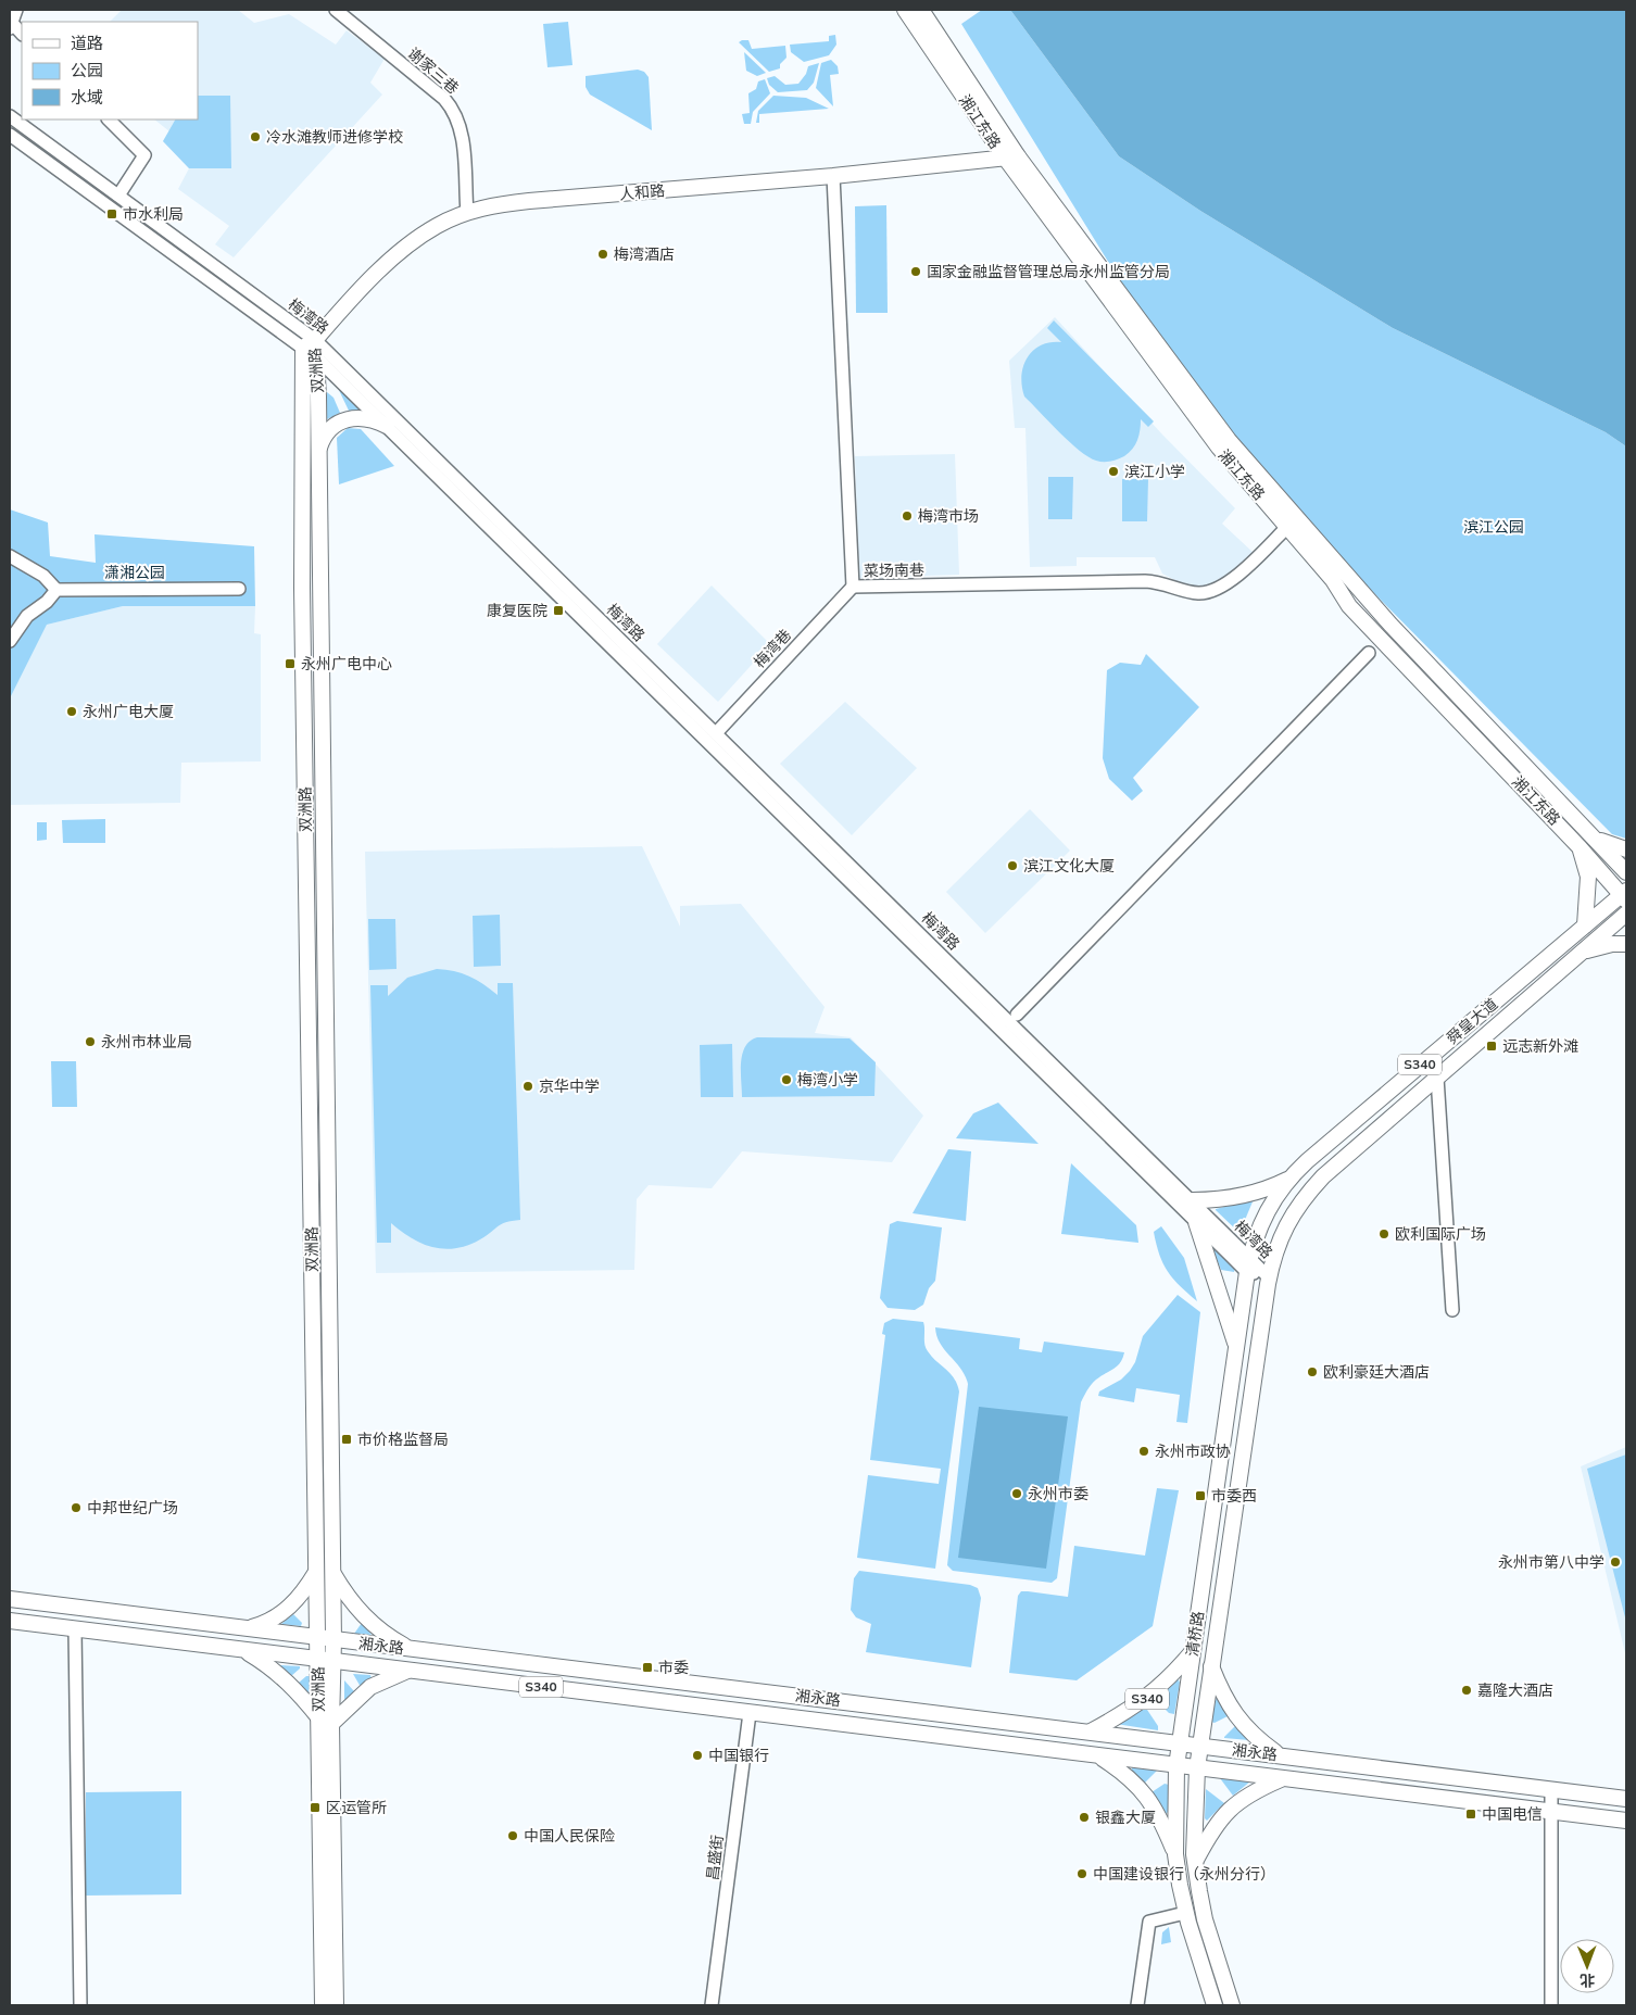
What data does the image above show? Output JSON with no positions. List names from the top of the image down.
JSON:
{
  "streets": {
    "main road": [
      "湘江东路",
      "人和路",
      "双洲路",
      "舜皇大道",
      "S340",
      "清桥路",
      "湘永路"
    ],
    "street": [
      "谢家三巷",
      "梅湾路",
      "菜场南巷",
      "梅湾巷",
      "昌盛街"
    ]
  },
  "crossings": [
    ["谢家三巷", "人和路"],
    ["湘江东路", "人和路"],
    ["湘江东路", "菜场南巷"],
    ["湘江东路", "舜皇大道"],
    ["人和路", "梅湾路"],
    ["人和路", "双洲路"],
    ["人和路", "菜场南巷"],
    ["梅湾路", "双洲路"],
    ["梅湾路", "梅湾巷"],
    ["梅湾路", "舜皇大道"],
    ["梅湾路", "清桥路"],
    ["双洲路", "湘永路"],
    ["菜场南巷", "梅湾巷"],
    ["舜皇大道", "清桥路"],
    ["S340", "清桥路"],
    ["S340", "湘永路"],
    ["清桥路", "湘永路"],
    ["湘永路", "昌盛街"]
  ],
  "parks": ["滨江公园", "潇湘公园"],
  "places": {
    "other": [
      "冷水滩教师进修学校",
      "梅湾酒店",
      "国家金融监督管理总局永州监管分局",
      "滨江小学",
      "梅湾市场",
      "永州广电大厦",
      "滨江文化大厦",
      "永州市林业局",
      "梅湾小学",
      "京华中学",
      "欧利国际广场",
      "欧利豪廷大酒店",
      "永州市政协",
      "永州市委",
      "中邦世纪广场",
      "永州市第八中学",
      "嘉隆大酒店",
      "中国银行",
      "银鑫大厦",
      "中国人民保险",
      "中国建设银行（永州分行）"
    ],
    "transit": [
      "市水利局",
      "康复医院",
      "永州广电中心",
      "远志新外滩",
      "市价格监督局",
      "市委西",
      "市委",
      "区运管所",
      "中国电信"
    ]
  },
  "legend": ["道路", "公园", "水域"],
  "north": "bottom"
}
